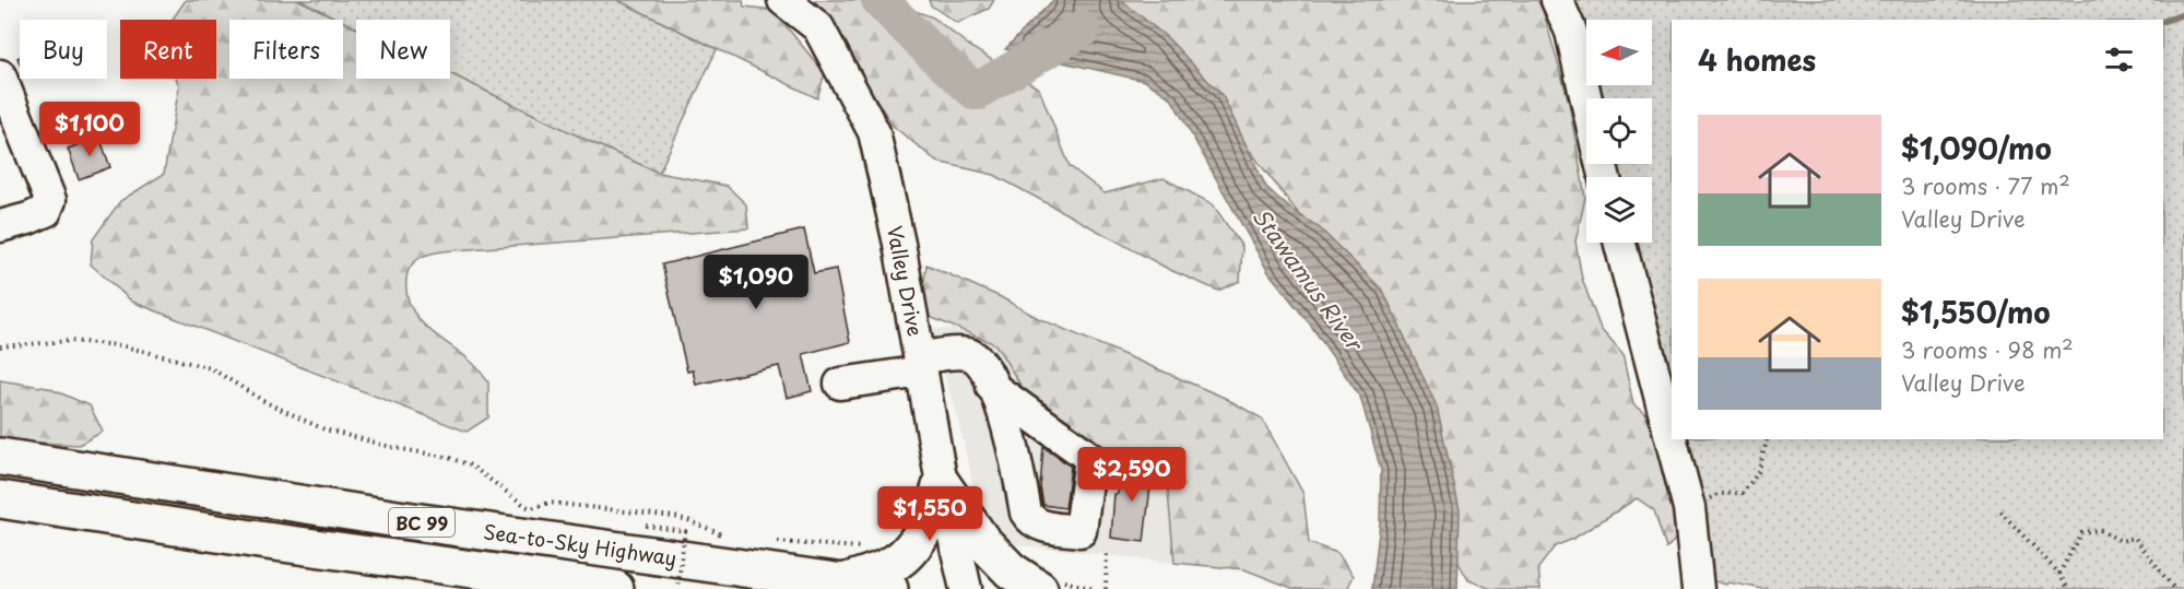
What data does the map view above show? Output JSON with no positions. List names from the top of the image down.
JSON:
{
  "streets": {
    "highway": ["BC 99", "Sea-to-Sky Highway"],
    "street": ["Valley Drive"]
  },
  "water": ["Stawamus River"],
  "north": "left",
  "page": {
    "chip": [
      "Buy",
      "Rent",
      "Filters",
      "New"
    ],
    "heading": "4 homes",
    "list": [
      {
        "name": "$1,090/mo",
        "note": "3 rooms · 77 m² · Valley Drive"
      },
      {
        "name": "$1,550/mo",
        "note": "3 rooms · 98 m² · Valley Drive"
      }
    ],
    "price": [
      "$1,100",
      "$1,090",
      "$2,590",
      "$1,550"
    ]
  }
}
